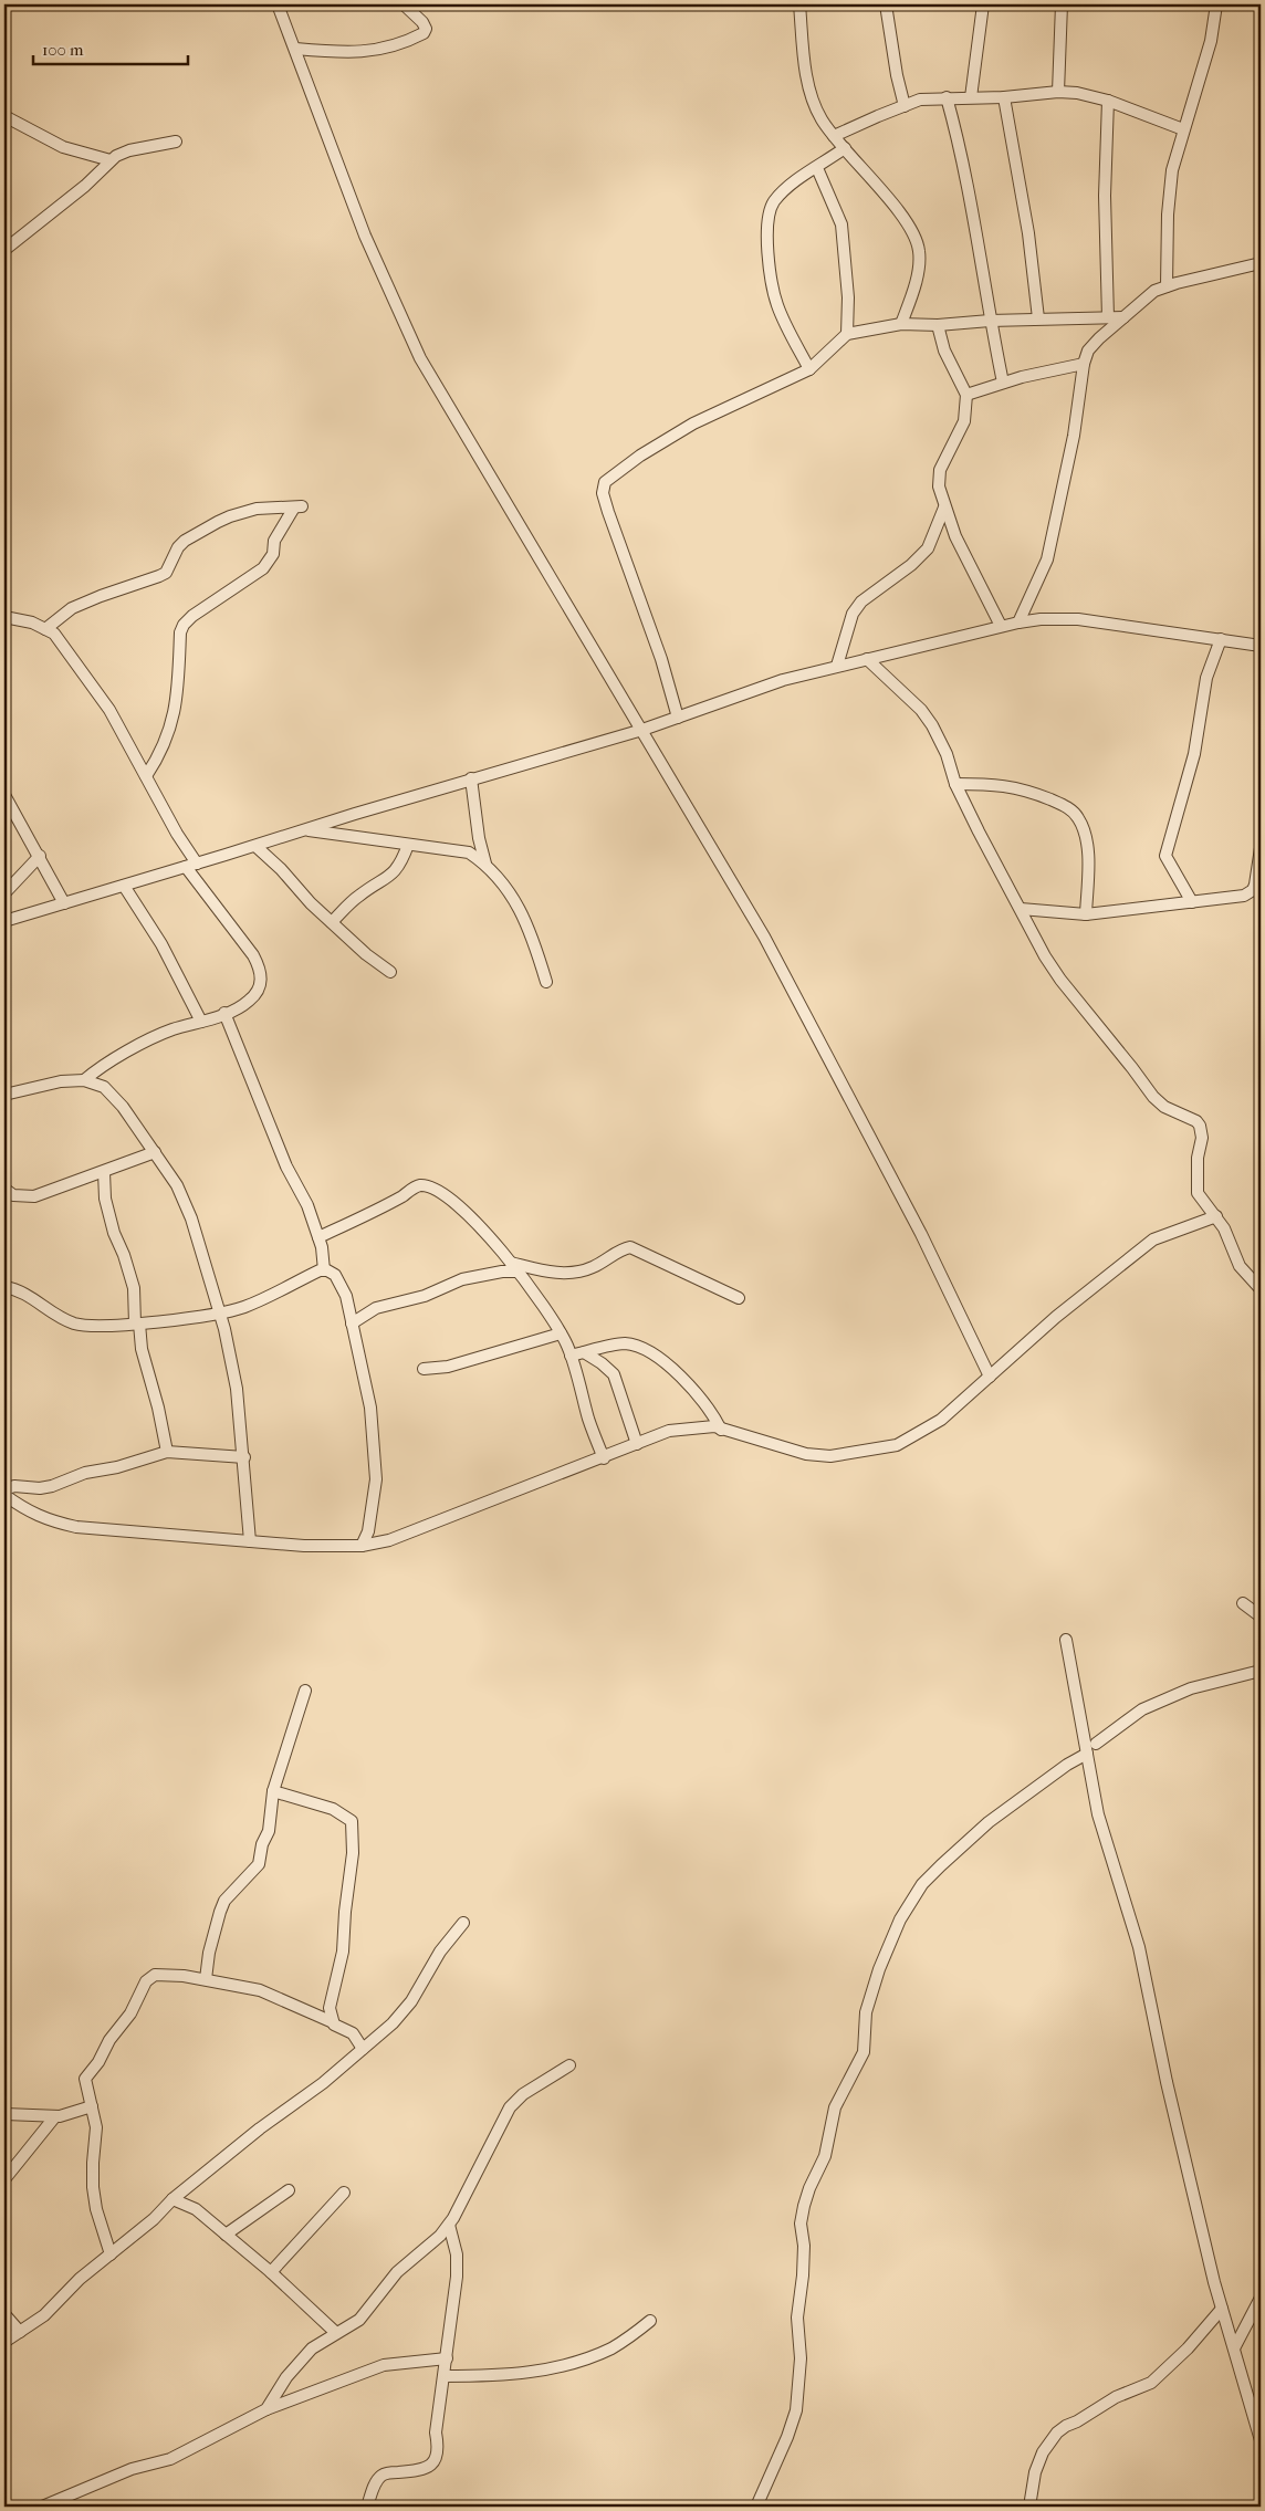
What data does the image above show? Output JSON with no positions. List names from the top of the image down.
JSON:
{
  "scale_bar": "100 m"
}
